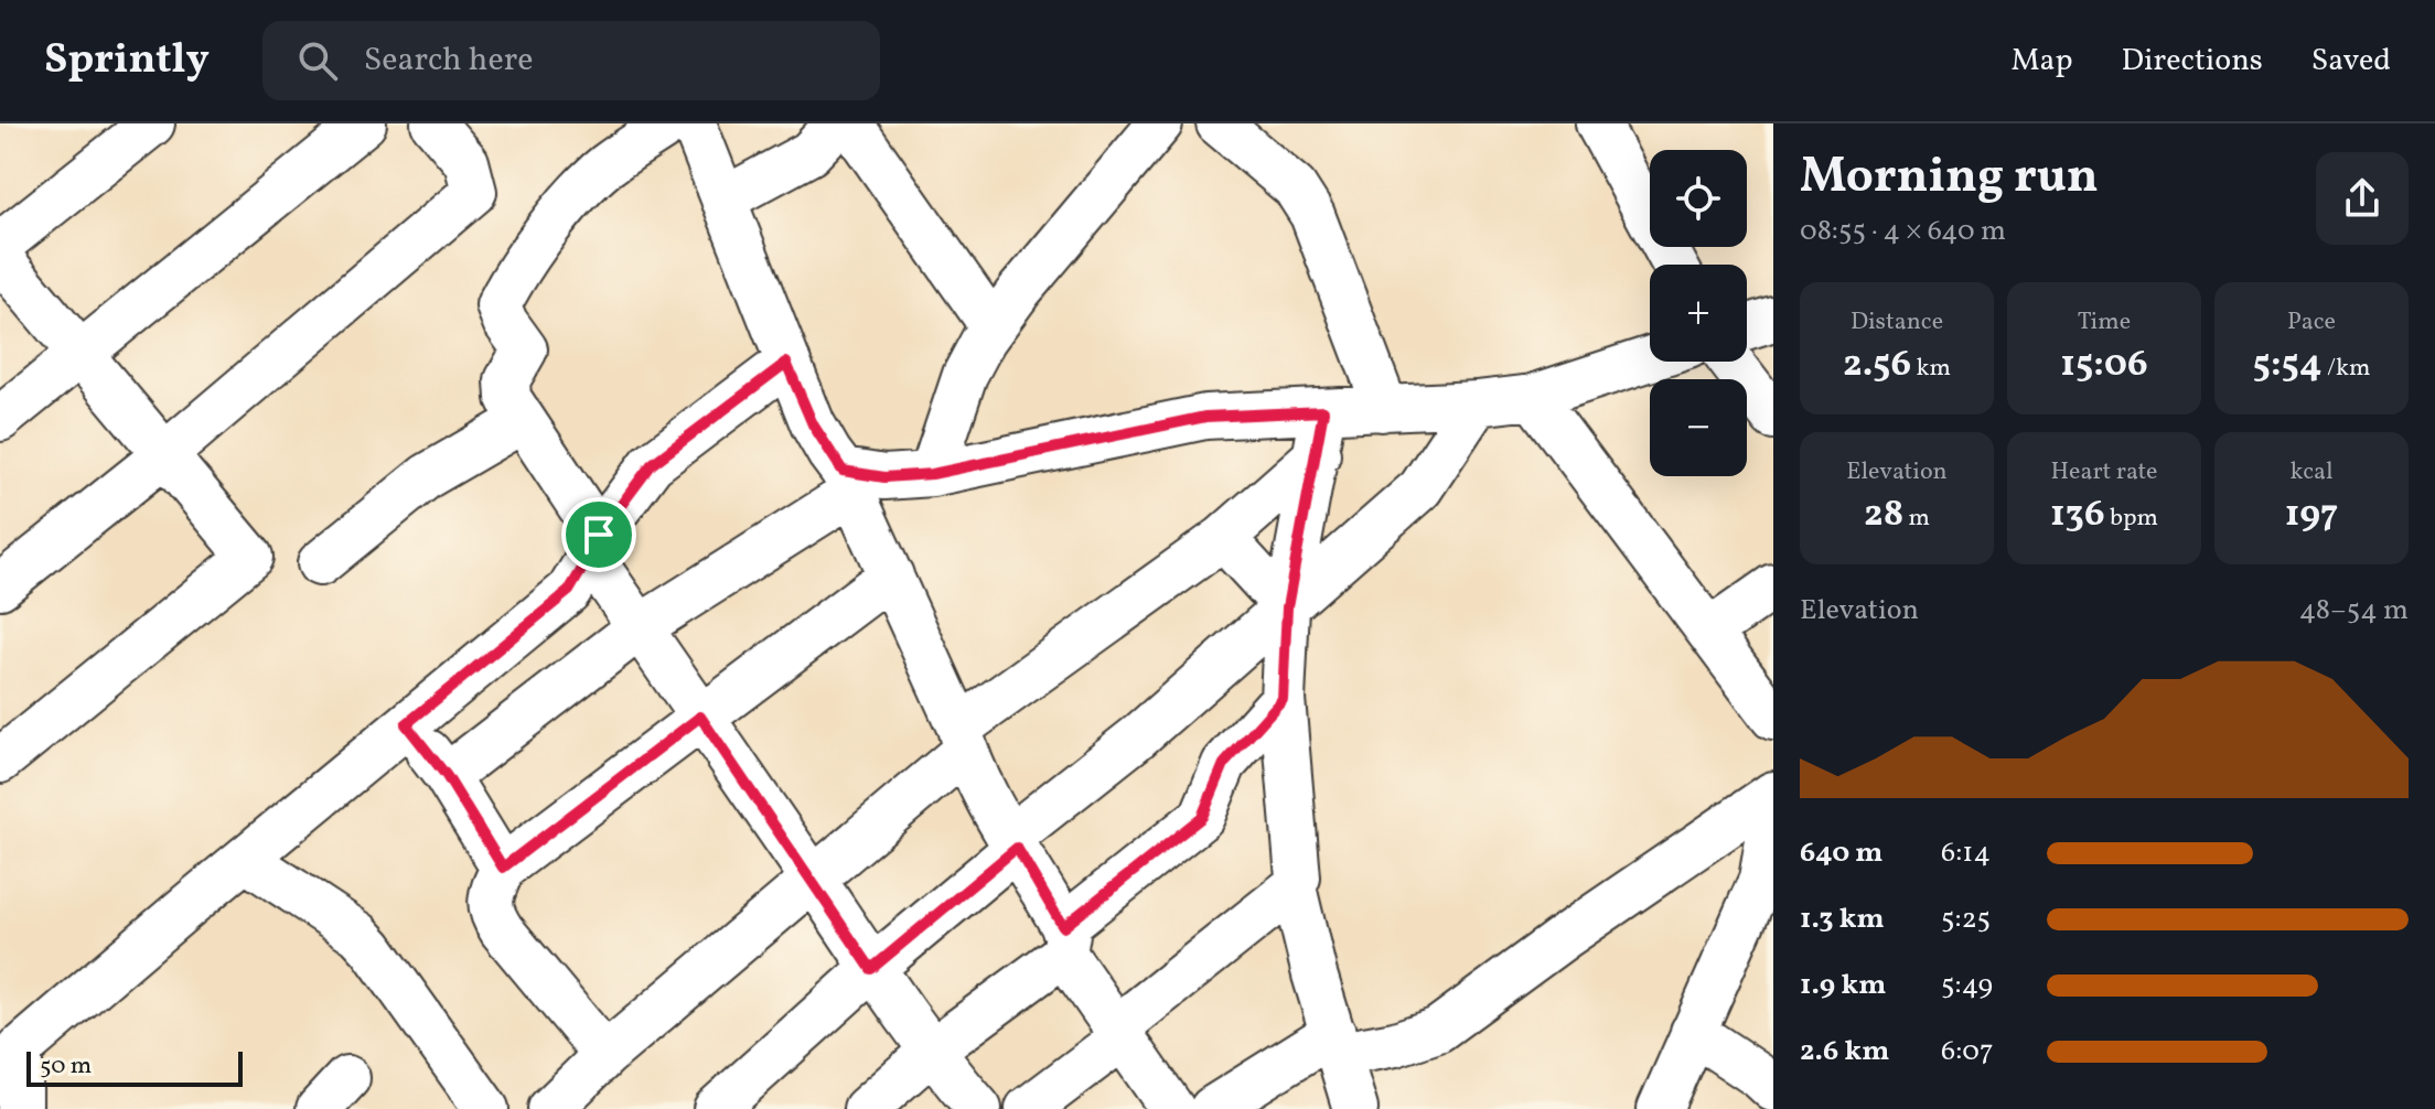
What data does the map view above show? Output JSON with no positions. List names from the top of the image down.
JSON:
{
  "scale_bar": "50 m",
  "page": {
    "header": "Sprintly",
    "search": "Search here",
    "nav": ["Map", "Directions", "Saved"],
    "heading": ["Morning run", "08:55 · 4 × 640 m"],
    "map_buttons": ["+", "−"],
    "stats": [
      ["Distance", "2.56 km"],
      ["Time", "15:06"],
      ["Pace", "5:54 /km"],
      ["Elevation", "28 m"],
      ["Heart rate", "136 bpm"],
      ["kcal", "197"]
    ],
    "chart": ["Elevation", "48–54 m"],
    "list": [
      {
        "name": "640 m",
        "note": "6:14"
      },
      {
        "name": "1.3 km",
        "note": "5:25"
      },
      {
        "name": "1.9 km",
        "note": "5:49"
      },
      {
        "name": "2.6 km",
        "note": "6:07"
      }
    ],
    "scale": "50 m"
  }
}
